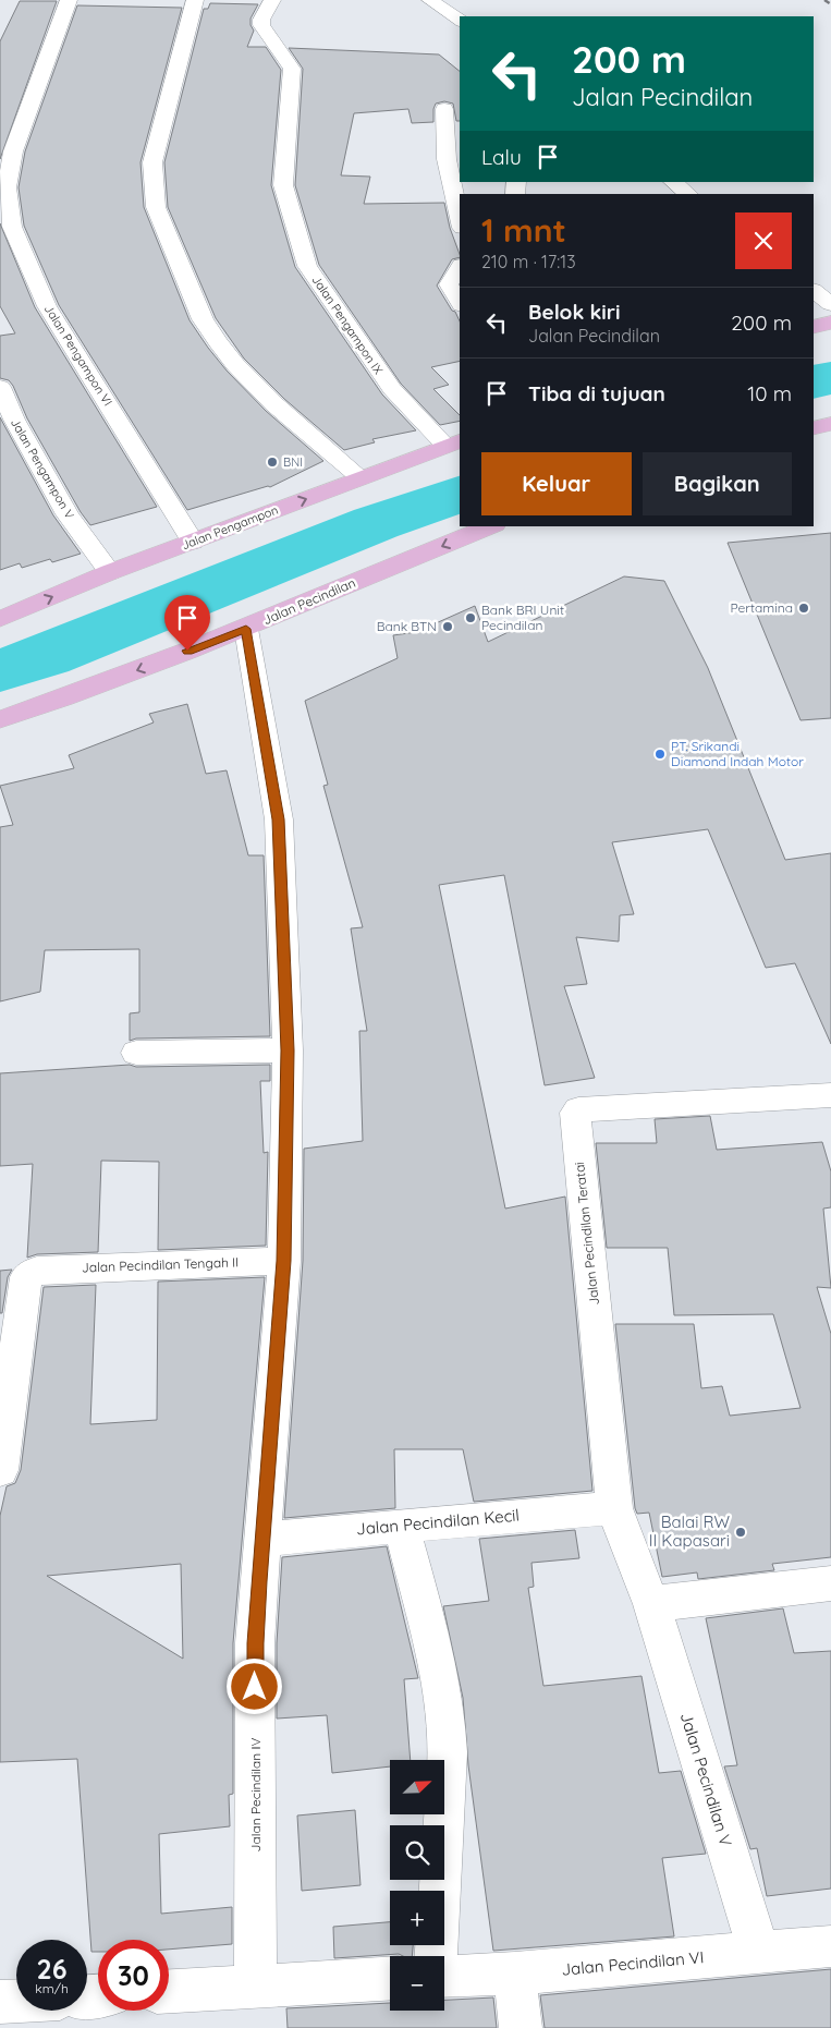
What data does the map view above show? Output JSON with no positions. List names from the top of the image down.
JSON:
{
  "streets": {
    "main road": ["Jalan Pengampon", "Jalan Pecindilan"],
    "street": [
      "Jalan Pengampon IX",
      "Jalan Pengampon VI",
      "Jalan Pengampon V",
      "Jalan Pecindilan Teratai",
      "Jalan Pecindilan Tengah II",
      "Jalan Pecindilan Kecil",
      "Jalan Pecindilan V",
      "Jalan Pecindilan IV",
      "Jalan Pecindilan VI"
    ]
  },
  "crossings": [
    ["Jalan Pengampon IX", "Jalan Pengampon"],
    ["Jalan Pengampon VI", "Jalan Pengampon"],
    ["Jalan Pengampon V", "Jalan Pengampon"],
    ["Jalan Pecindilan", "Jalan Pecindilan IV"],
    ["Jalan Pecindilan Teratai", "Jalan Pecindilan Kecil"],
    ["Jalan Pecindilan Teratai", "Jalan Pecindilan V"],
    ["Jalan Pecindilan Tengah II", "Jalan Pecindilan IV"],
    ["Jalan Pecindilan Kecil", "Jalan Pecindilan IV"],
    ["Jalan Pecindilan V", "Jalan Pecindilan VI"]
  ],
  "one_way": ["Jalan Pengampon", "Jalan Pecindilan"],
  "places": [
    "BNI",
    "Pertamina",
    "Bank BRI Unit Pecindilan",
    "Bank BTN",
    "PT. Srikandi Diamond Indah Motor",
    "Balai RW II Kapasari"
  ],
  "north": "top right",
  "page": {
    "turn": ["200 m", "Jalan Pecindilan"],
    "then": "Lalu",
    "heading": ["1 mnt", "210 m · 17:13"],
    "list": [
      {
        "name": "Belok kiri",
        "note": "Jalan Pecindilan",
        "value": "200 m"
      },
      {
        "name": "Tiba di tujuan",
        "value": "10 m"
      }
    ],
    "buttons": ["Keluar", "Bagikan"],
    "map_buttons": ["+", "−"],
    "speed": "26 km/h",
    "limit": "30"
  }
}
